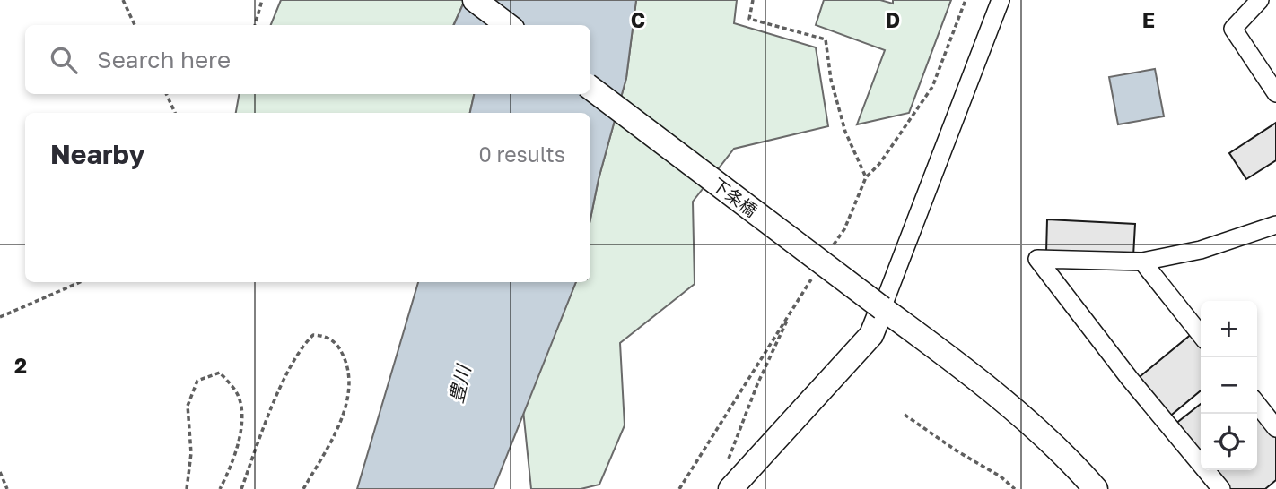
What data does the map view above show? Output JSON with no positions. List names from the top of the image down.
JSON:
{
  "streets": {
    "main road": ["下条橋"]
  },
  "water": ["豊川"],
  "page": {
    "search": "Search here",
    "heading": ["Nearby", "0 results"],
    "map_buttons": ["+", "−"]
  },
  "grid": {
    "columns": ["C", "D", "E"],
    "rows": ["2"]
  }
}
